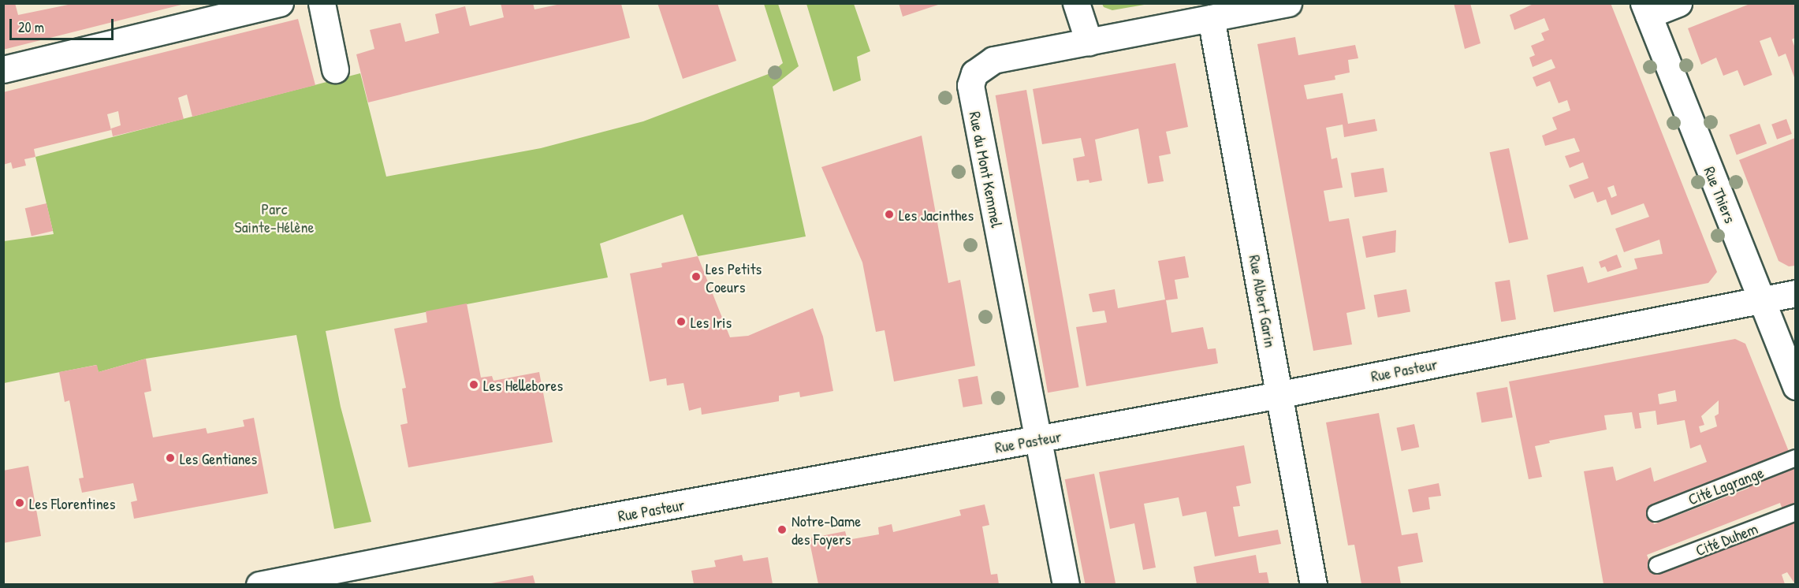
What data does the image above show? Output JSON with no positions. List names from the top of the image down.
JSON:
{
  "streets": {
    "street": [
      "Rue du Mont Kemmel",
      "Rue Thiers",
      "Rue Albert Garin",
      "Rue Pasteur"
    ],
    "lane": ["Cité Lagrange", "Cité Duhem"]
  },
  "crossings": [
    ["Rue du Mont Kemmel", "Rue Albert Garin"],
    ["Rue du Mont Kemmel", "Rue Pasteur"],
    ["Rue Thiers", "Rue Pasteur"],
    ["Rue Albert Garin", "Rue Pasteur"]
  ],
  "parks": ["Parc Sainte-Hélène"],
  "places": [
    "Les Jacinthes",
    "Les Petits Coeurs",
    "Les Iris",
    "Les Hellebores",
    "Les Gentianes",
    "Les Florentines",
    "Notre-Dame des Foyers"
  ],
  "scale_bar": "20 m"
}
